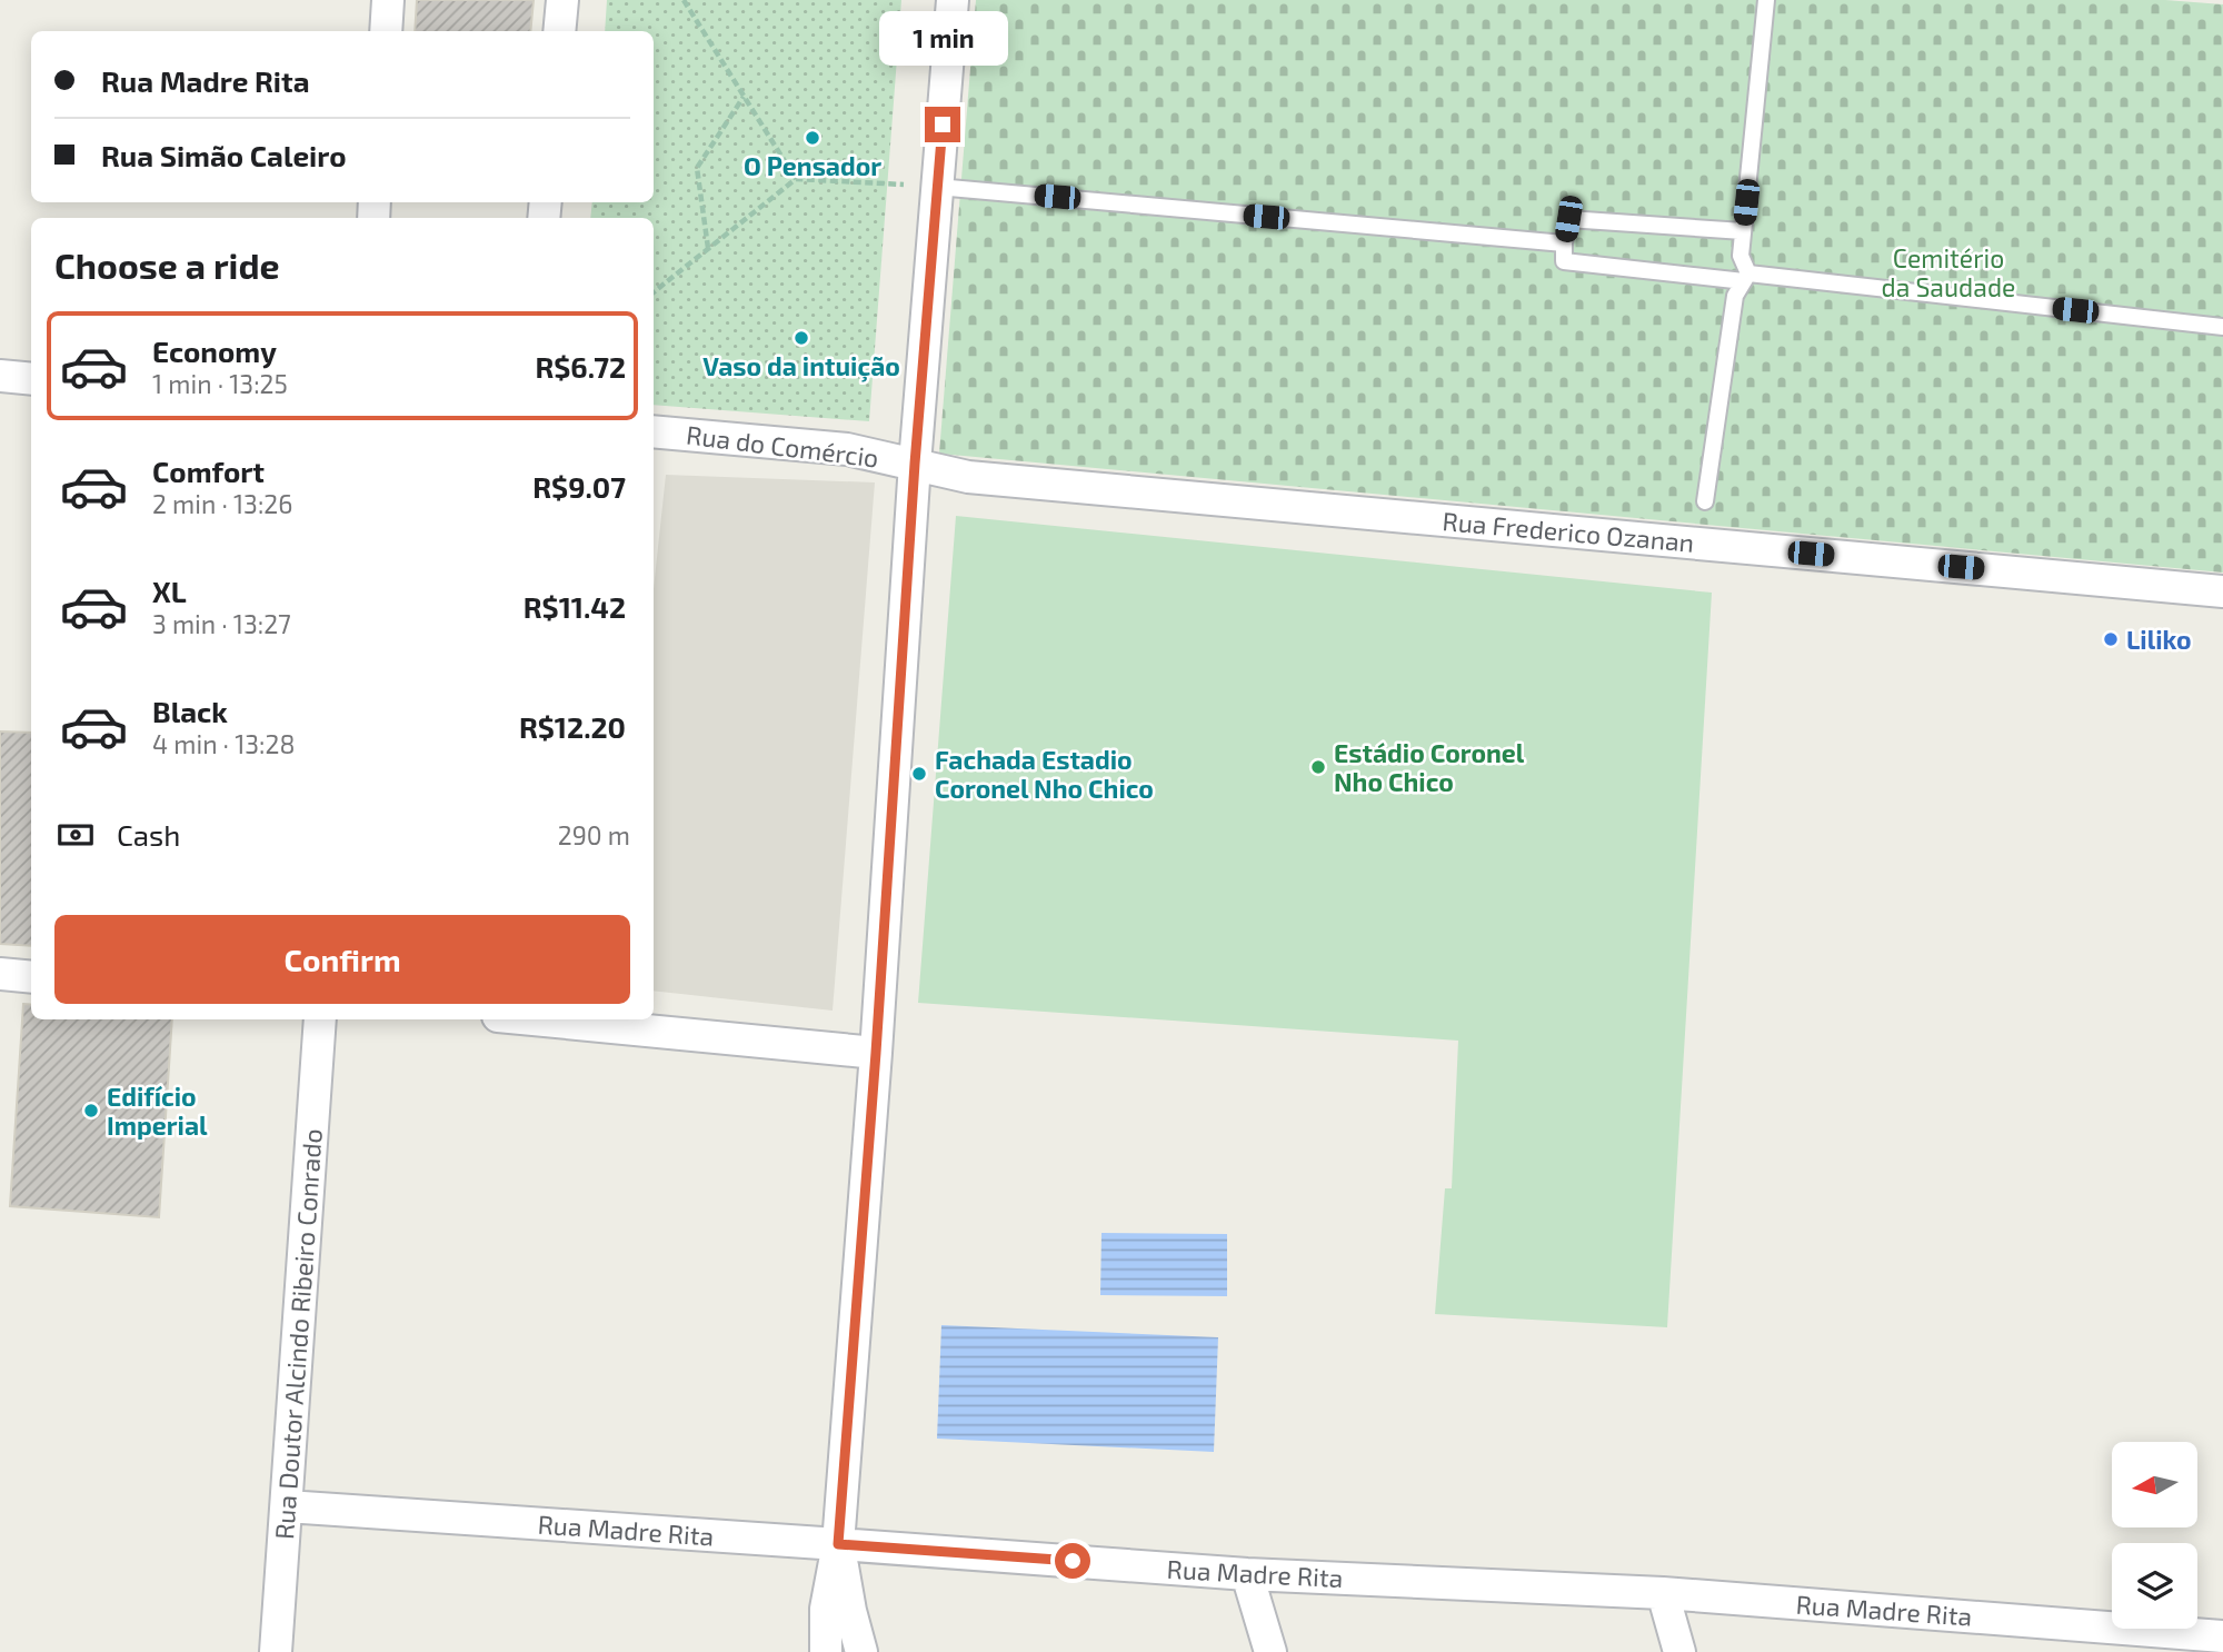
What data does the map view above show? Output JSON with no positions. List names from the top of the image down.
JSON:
{
  "streets": {
    "street": [
      "Rua do Comércio",
      "Rua Frederico Ozanan",
      "Rua Doutor Alcindo Ribeiro Conrado",
      "Rua Madre Rita"
    ]
  },
  "crossings": [
    ["Rua do Comércio", "Rua Frederico Ozanan"],
    ["Rua Doutor Alcindo Ribeiro Conrado", "Rua Madre Rita"]
  ],
  "parks": ["Cemitério da Saudade"],
  "places": [
    "O Pensador",
    "Vaso da intuição",
    "Liliko",
    "Estádio Coronel Nho Chico",
    "Fachada Estadio Coronel Nho Chico",
    "Edifício Imperial"
  ],
  "north": "left",
  "page": {
    "bubble": "1 min",
    "banner": ["Rua Madre Rita", "Rua Simão Caleiro"],
    "heading": "Choose a ride",
    "list": [
      {
        "name": "Economy",
        "note": "1 min · 13:25",
        "value": "R$6.72"
      },
      {
        "name": "Comfort",
        "note": "2 min · 13:26",
        "value": "R$9.07"
      },
      {
        "name": "XL",
        "note": "3 min · 13:27",
        "value": "R$11.42"
      },
      {
        "name": "Black",
        "note": "4 min · 13:28",
        "value": "R$12.20"
      }
    ],
    "pay": ["Cash", "290 m"],
    "buttons": "Confirm"
  }
}
